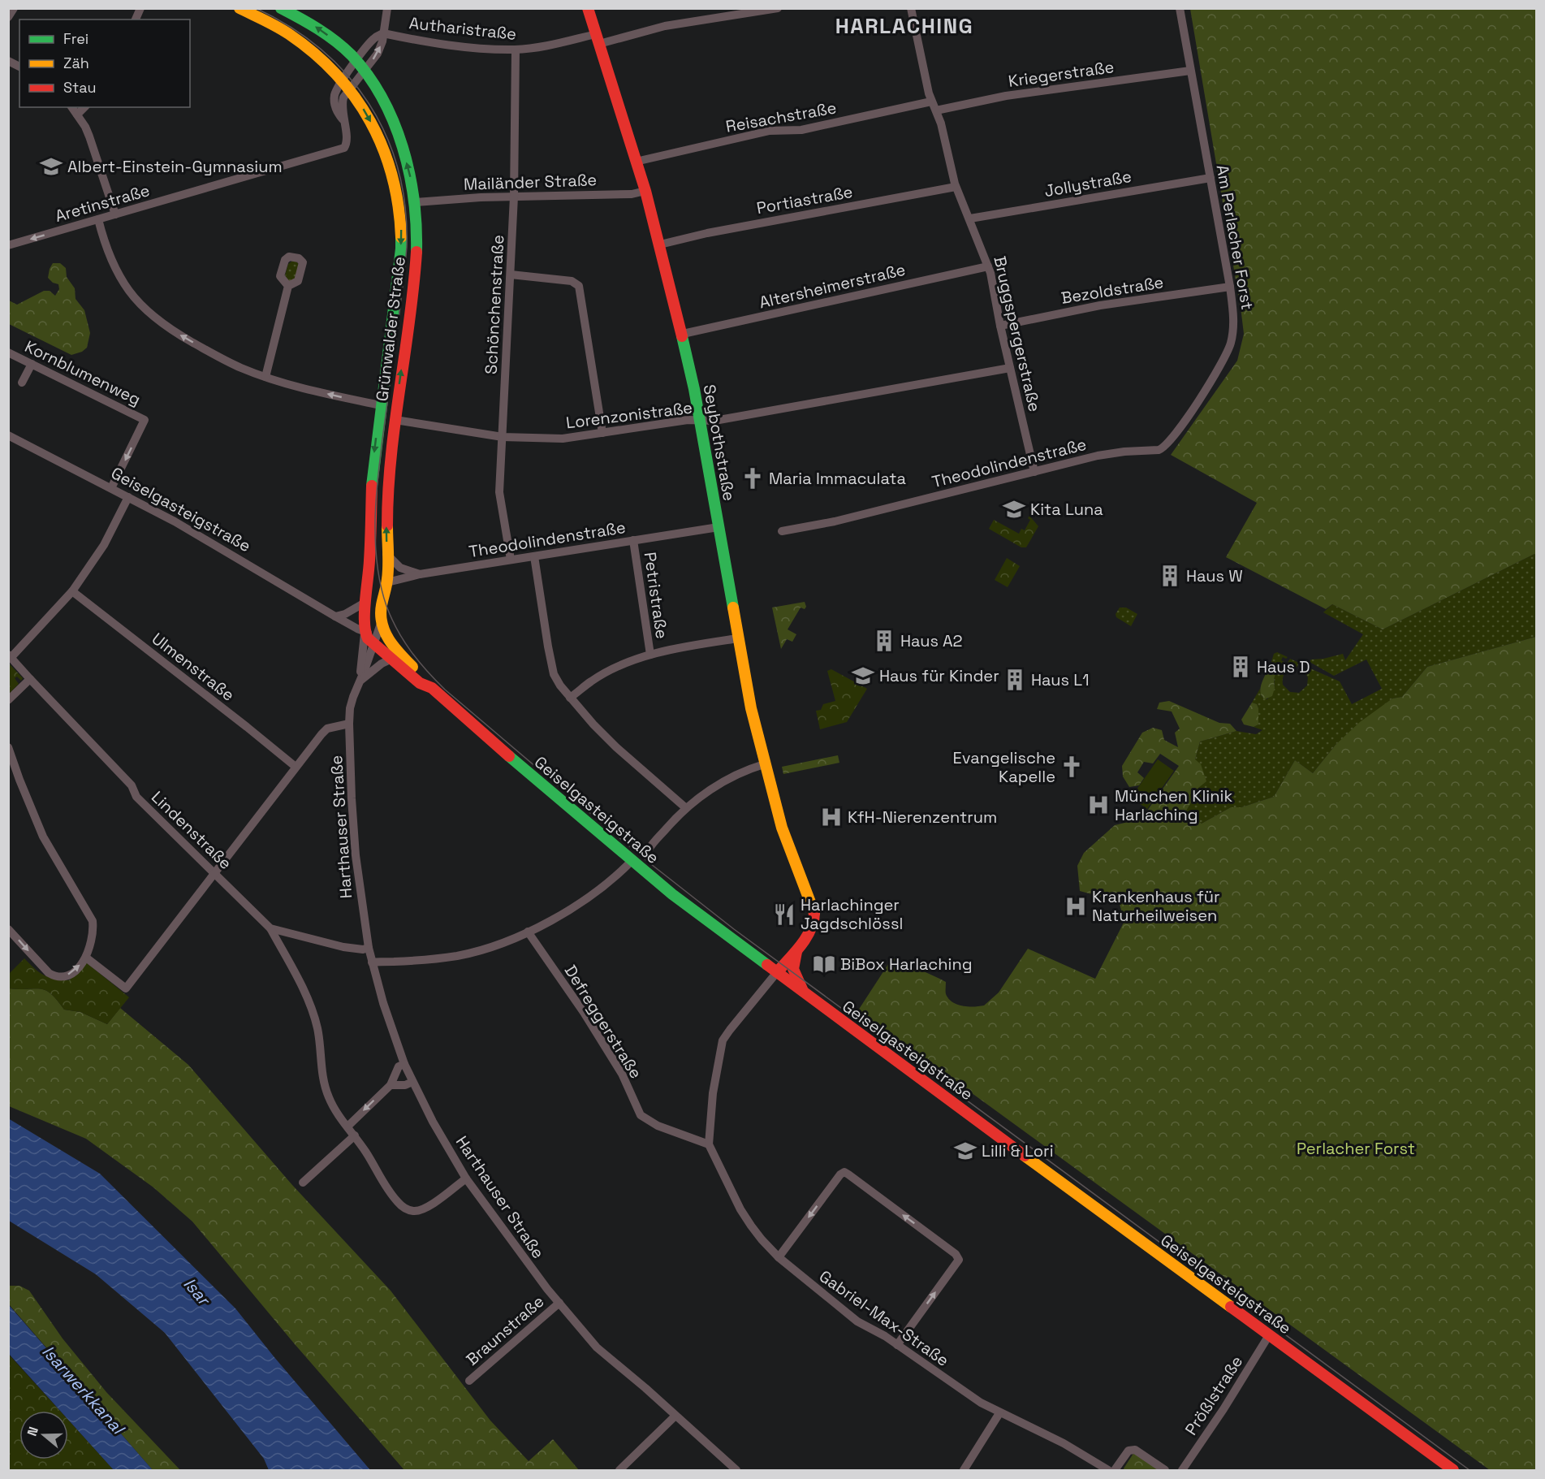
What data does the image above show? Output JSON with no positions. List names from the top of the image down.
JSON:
{
  "streets": {
    "main road": ["Grünwalder Straße", "Seybothstraße", "Geiselgasteigstraße"],
    "street": [
      "Autharistraße",
      "Kriegerstraße",
      "Reisachstraße",
      "Mailänder Straße",
      "Jollystraße",
      "Portiastraße",
      "Aretinstraße",
      "Am Perlacher Forst",
      "Altersheimerstraße",
      "Bezoldstraße",
      "Schönchenstraße",
      "Bruggspergerstraße",
      "Kornblumenweg",
      "Lorenzonistraße",
      "Theodolindenstraße",
      "Petristraße",
      "Ulmenstraße",
      "Harthauser Straße",
      "Lindenstraße",
      "Defreggerstraße",
      "Gabriel-Max-Straße",
      "Braunstraße",
      "Prößlstraße"
    ]
  },
  "crossings": [
    ["Autharistraße", "Schönchenstraße"],
    ["Autharistraße", "Seybothstraße"],
    ["Kriegerstraße", "Am Perlacher Forst"],
    ["Kriegerstraße", "Bruggspergerstraße"],
    ["Reisachstraße", "Bruggspergerstraße"],
    ["Reisachstraße", "Seybothstraße"],
    ["Mailänder Straße", "Schönchenstraße"],
    ["Mailänder Straße", "Grünwalder Straße"],
    ["Mailänder Straße", "Seybothstraße"],
    ["Jollystraße", "Am Perlacher Forst"],
    ["Jollystraße", "Bruggspergerstraße"],
    ["Portiastraße", "Bruggspergerstraße"],
    ["Portiastraße", "Seybothstraße"],
    ["Am Perlacher Forst", "Bezoldstraße"],
    ["Am Perlacher Forst", "Theodolindenstraße"],
    ["Altersheimerstraße", "Bruggspergerstraße"],
    ["Altersheimerstraße", "Seybothstraße"],
    ["Bezoldstraße", "Bruggspergerstraße"],
    ["Schönchenstraße", "Lorenzonistraße"],
    ["Schönchenstraße", "Theodolindenstraße"],
    ["Grünwalder Straße", "Lorenzonistraße"],
    ["Grünwalder Straße", "Theodolindenstraße"],
    ["Grünwalder Straße", "Geiselgasteigstraße"],
    ["Bruggspergerstraße", "Lorenzonistraße"],
    ["Bruggspergerstraße", "Theodolindenstraße"],
    ["Kornblumenweg", "Geiselgasteigstraße"],
    ["Lorenzonistraße", "Seybothstraße"],
    ["Seybothstraße", "Theodolindenstraße"],
    ["Theodolindenstraße", "Petristraße"],
    ["Geiselgasteigstraße", "Prößlstraße"],
    ["Harthauser Straße", "Braunstraße"],
    ["Defreggerstraße", "Gabriel-Max-Straße"]
  ],
  "districts": ["HARLACHING"],
  "water": ["Isar", "Isarwerkkanal"],
  "parks": ["Perlacher Forst"],
  "places": {
    "school or university": [
      "Albert-Einstein-Gymnasium",
      "Kita Luna",
      "Haus für Kinder",
      "Lilli & Lori"
    ],
    "church": ["Maria Immaculata", "Evangelische Kapelle"],
    "building": [
      "Haus W",
      "Haus A2",
      "Haus D",
      "Haus L1"
    ],
    "hospital": ["München Klinik Harlaching", "KfH-Nierenzentrum", "Krankenhaus für Naturheilweisen"],
    "restaurant": ["Harlachinger Jagdschlössl"],
    "library": ["BiBox Harlaching"]
  },
  "legend": ["Frei", "Zäh", "Stau"],
  "north": "left"
}
